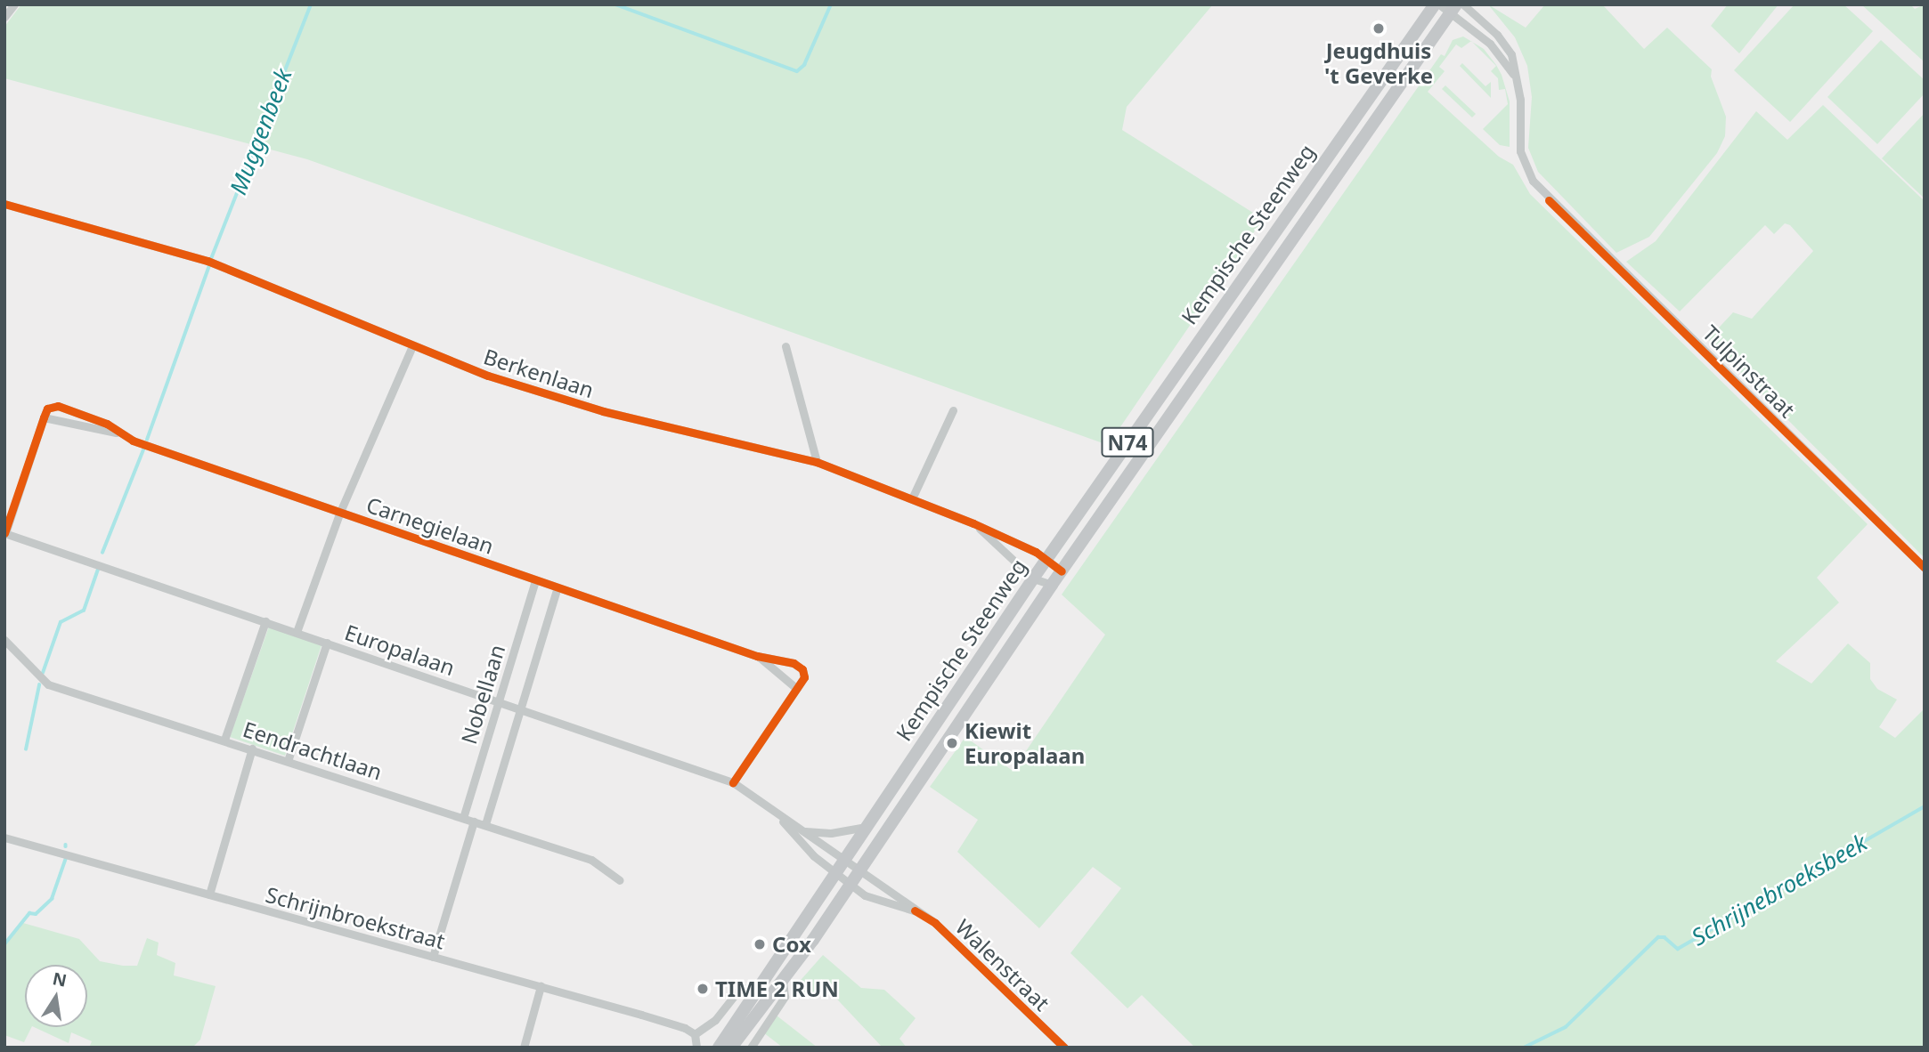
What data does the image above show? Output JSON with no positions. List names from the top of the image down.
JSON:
{
  "streets": {
    "main road": ["Kempische Steenweg", "N74"],
    "street": [
      "Tulpinstraat",
      "Berkenlaan",
      "Carnegielaan",
      "Europalaan",
      "Nobellaan",
      "Eendrachtlaan",
      "Schrijnbroekstraat",
      "Walenstraat"
    ]
  },
  "crossings": [
    ["Kempische Steenweg", "Berkenlaan"],
    ["Kempische Steenweg", "Europalaan"],
    ["Kempische Steenweg", "Walenstraat"],
    ["Carnegielaan", "Nobellaan"],
    ["Europalaan", "Nobellaan"],
    ["Europalaan", "Walenstraat"],
    ["Nobellaan", "Eendrachtlaan"]
  ],
  "water": ["Muggenbeek", "Schrijnebroeksbeek"],
  "places": [
    "Jeugdhuis 't Geverke",
    "Kiewit Europalaan",
    "Cox",
    "TIME 2 RUN"
  ],
  "north": "top"
}
